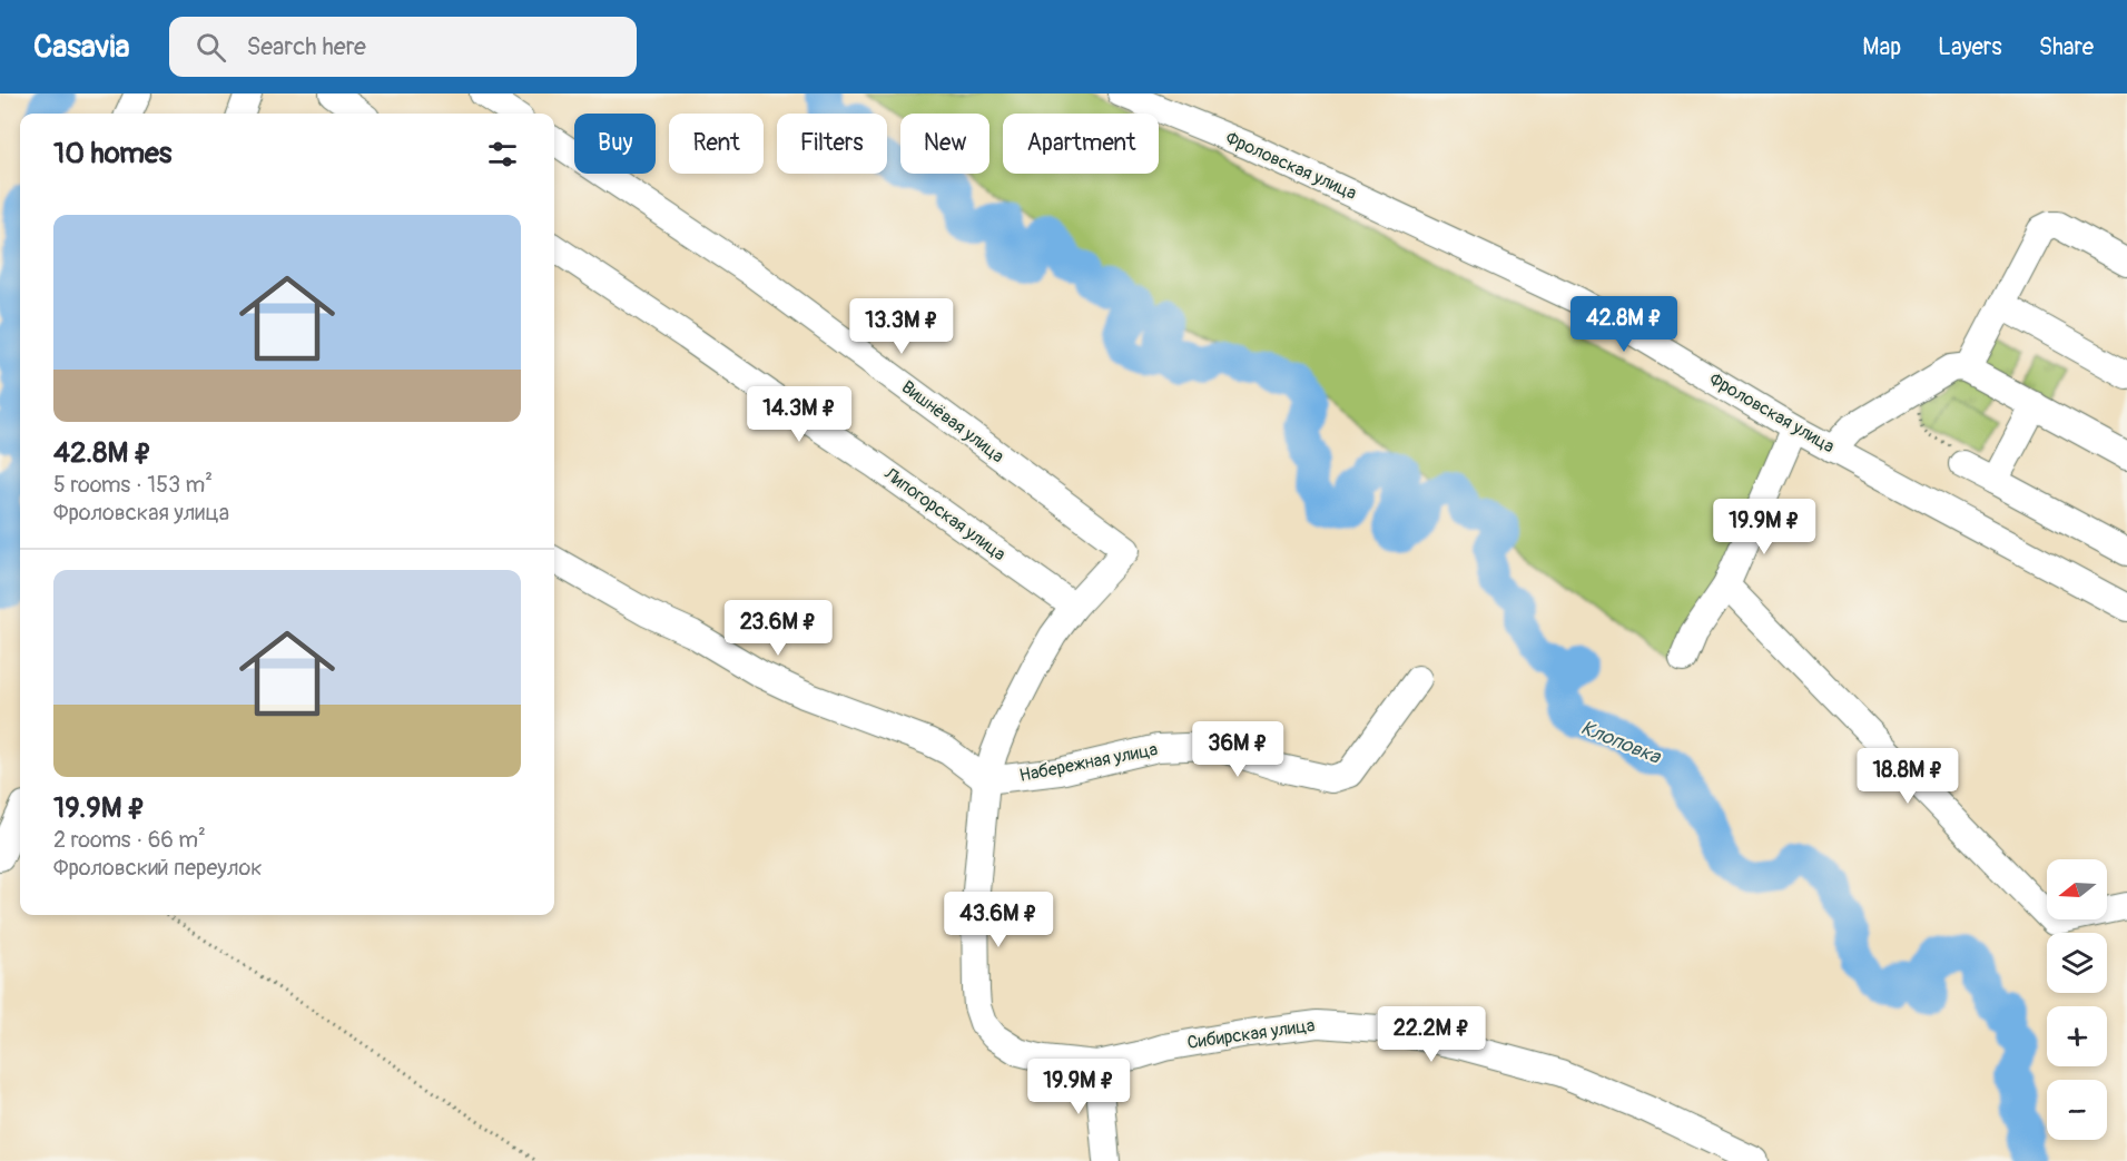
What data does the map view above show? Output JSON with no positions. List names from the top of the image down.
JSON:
{
  "streets": {
    "street": [
      "Фроловская улица",
      "Вишнёвая улица",
      "Липогорская улица",
      "Набережная улица",
      "Сибирская улица"
    ]
  },
  "crossings": [
    ["Вишнёвая улица", "Липогорская улица"],
    ["Вишнёвая улица", "Сибирская улица"],
    ["Липогорская улица", "Сибирская улица"],
    ["Набережная улица", "Сибирская улица"]
  ],
  "water": ["Клоповка"],
  "north": "left",
  "page": {
    "header": "Casavia",
    "search": "Search here",
    "nav": ["Map", "Layers", "Share"],
    "chip": [
      "Buy",
      "Rent",
      "Filters",
      "New",
      "Apartment"
    ],
    "heading": "10 homes",
    "list": [
      {
        "name": "42.8M ₽",
        "note": "5 rooms · 153 m² · Фроловская улица"
      },
      {
        "name": "19.9M ₽",
        "note": "2 rooms · 66 m² · Фроловский переулок"
      }
    ],
    "price": [
      "42.8M ₽",
      "13.3M ₽",
      "14.3M ₽",
      "19.9M ₽",
      "23.6M ₽",
      "36M ₽",
      "18.8M ₽",
      "43.6M ₽",
      "22.2M ₽",
      "19.9M ₽"
    ],
    "map_buttons": ["+", "−"]
  }
}
